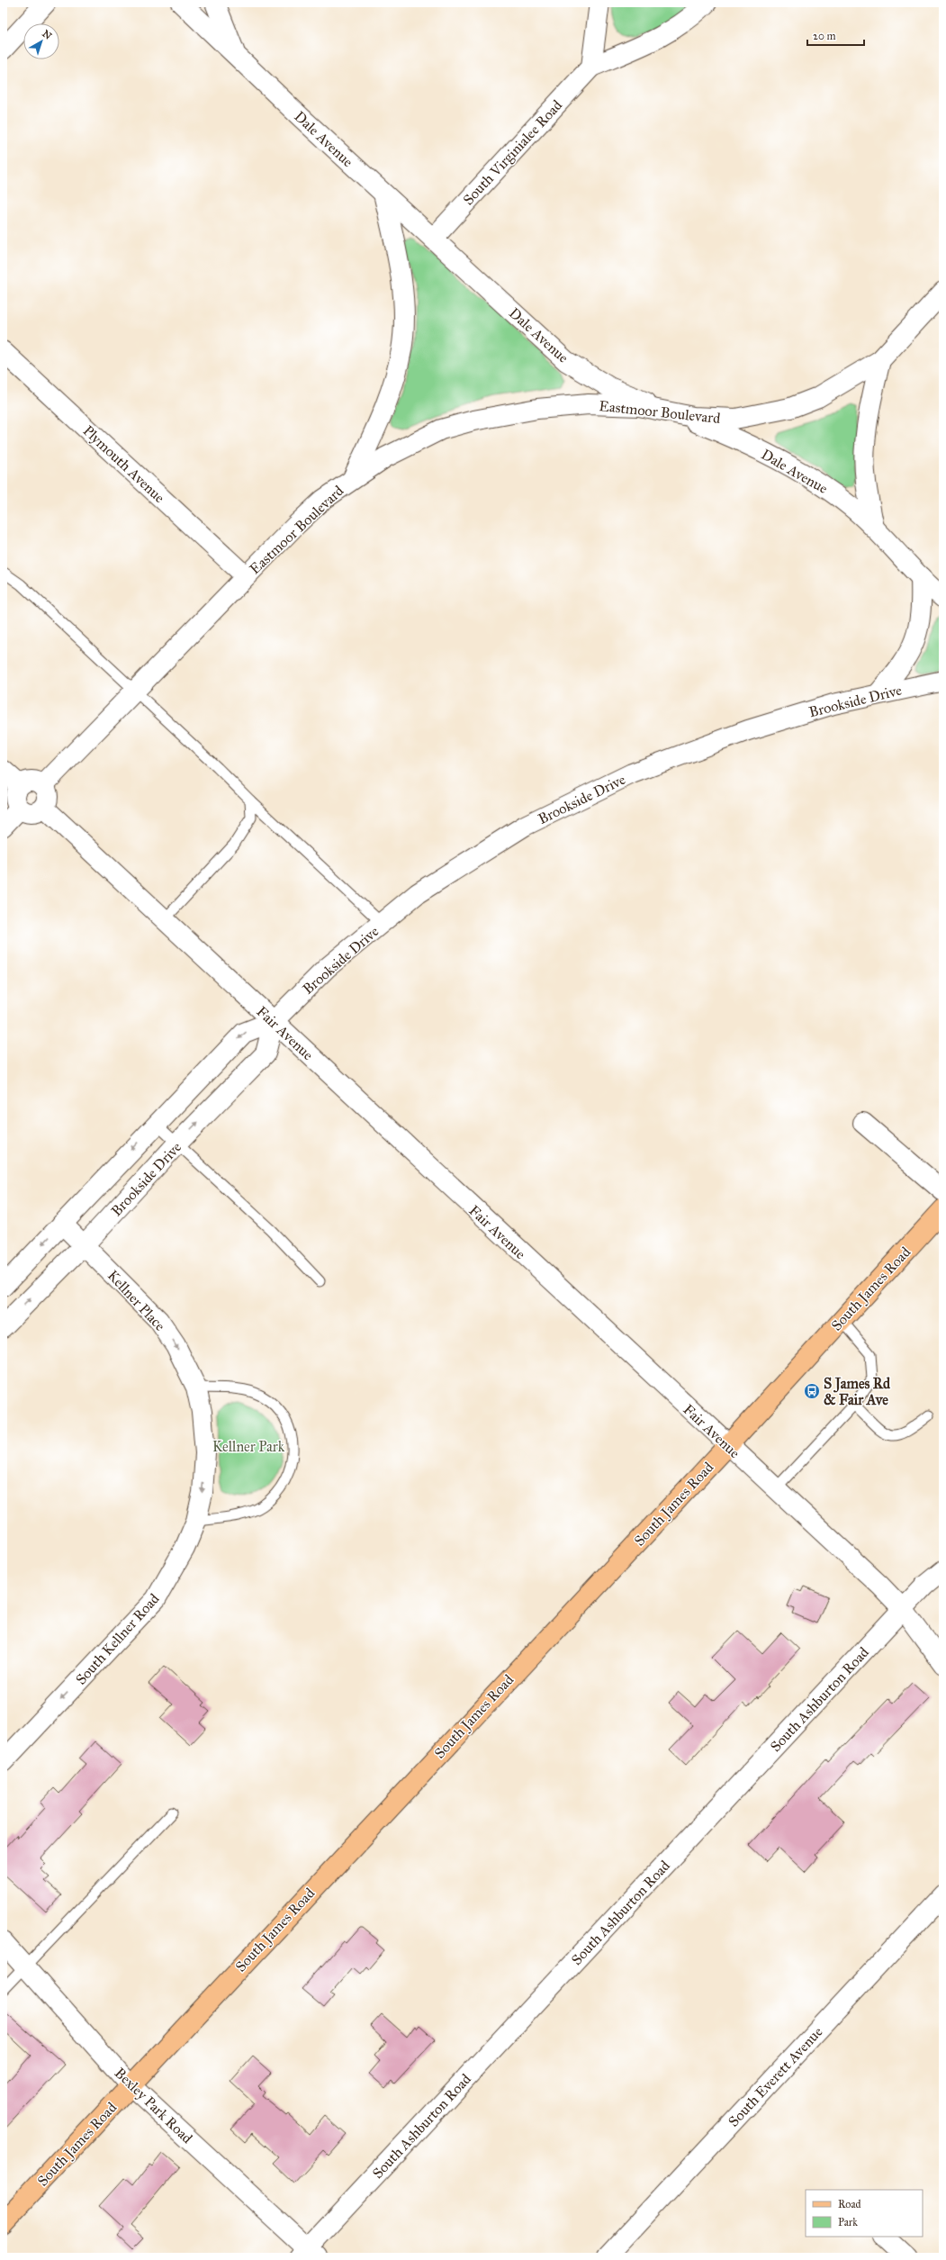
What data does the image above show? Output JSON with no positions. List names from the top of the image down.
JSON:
{
  "streets": {
    "main road": ["South James Road"],
    "street": [
      "Dale Avenue",
      "South Virginialee Road",
      "Eastmoor Boulevard",
      "Plymouth Avenue",
      "Brookside Drive",
      "Fair Avenue",
      "Kellner Place",
      "South Kellner Road",
      "South Ashburton Road",
      "South Everett Avenue",
      "Bexley Park Road"
    ]
  },
  "crossings": [
    ["Dale Avenue", "South Virginialee Road"],
    ["Dale Avenue", "Eastmoor Boulevard"],
    ["Eastmoor Boulevard", "Plymouth Avenue"],
    ["Eastmoor Boulevard", "Fair Avenue"],
    ["Brookside Drive", "Fair Avenue"],
    ["Brookside Drive", "Kellner Place"],
    ["Fair Avenue", "South James Road"],
    ["Fair Avenue", "South Ashburton Road"],
    ["South James Road", "Bexley Park Road"],
    ["Kellner Place", "South Kellner Road"],
    ["South Ashburton Road", "Bexley Park Road"]
  ],
  "one_way": ["Kellner Place", "South Kellner Road"],
  "parks": ["Kellner Park"],
  "places": {
    "bus stop": ["S James Rd & Fair Ave"]
  },
  "legend": ["Road", "Park"],
  "scale_bar": "20 m",
  "north": "top right"
}
